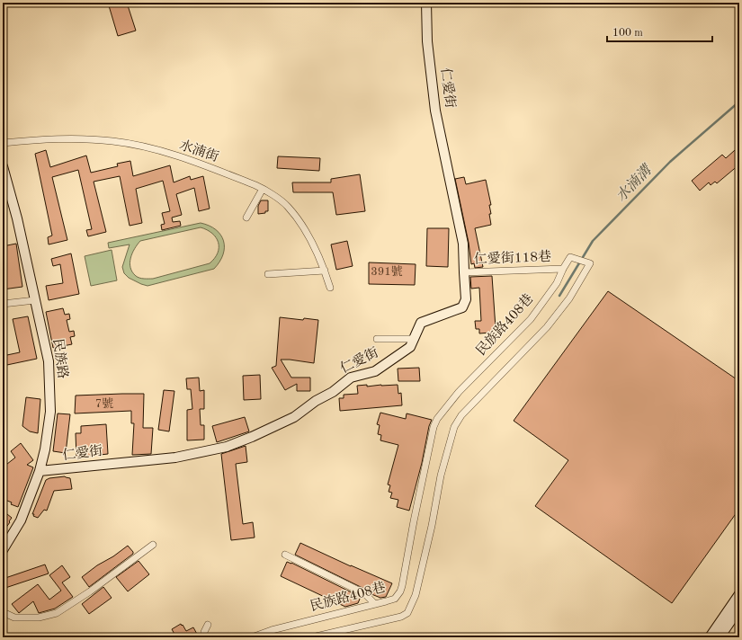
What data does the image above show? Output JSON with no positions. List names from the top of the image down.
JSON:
{
  "streets": {
    "street": [
      "仁愛街",
      "水湳街",
      "仁愛街118巷",
      "民族路408巷",
      "民族路"
    ]
  },
  "crossings": [
    ["仁愛街", "仁愛街118巷"],
    ["仁愛街", "民族路"],
    ["仁愛街118巷", "民族路408巷"]
  ],
  "water": ["水湳溝"],
  "house_numbers": ["391號", "7號"],
  "scale_bar": "100 m"
}
